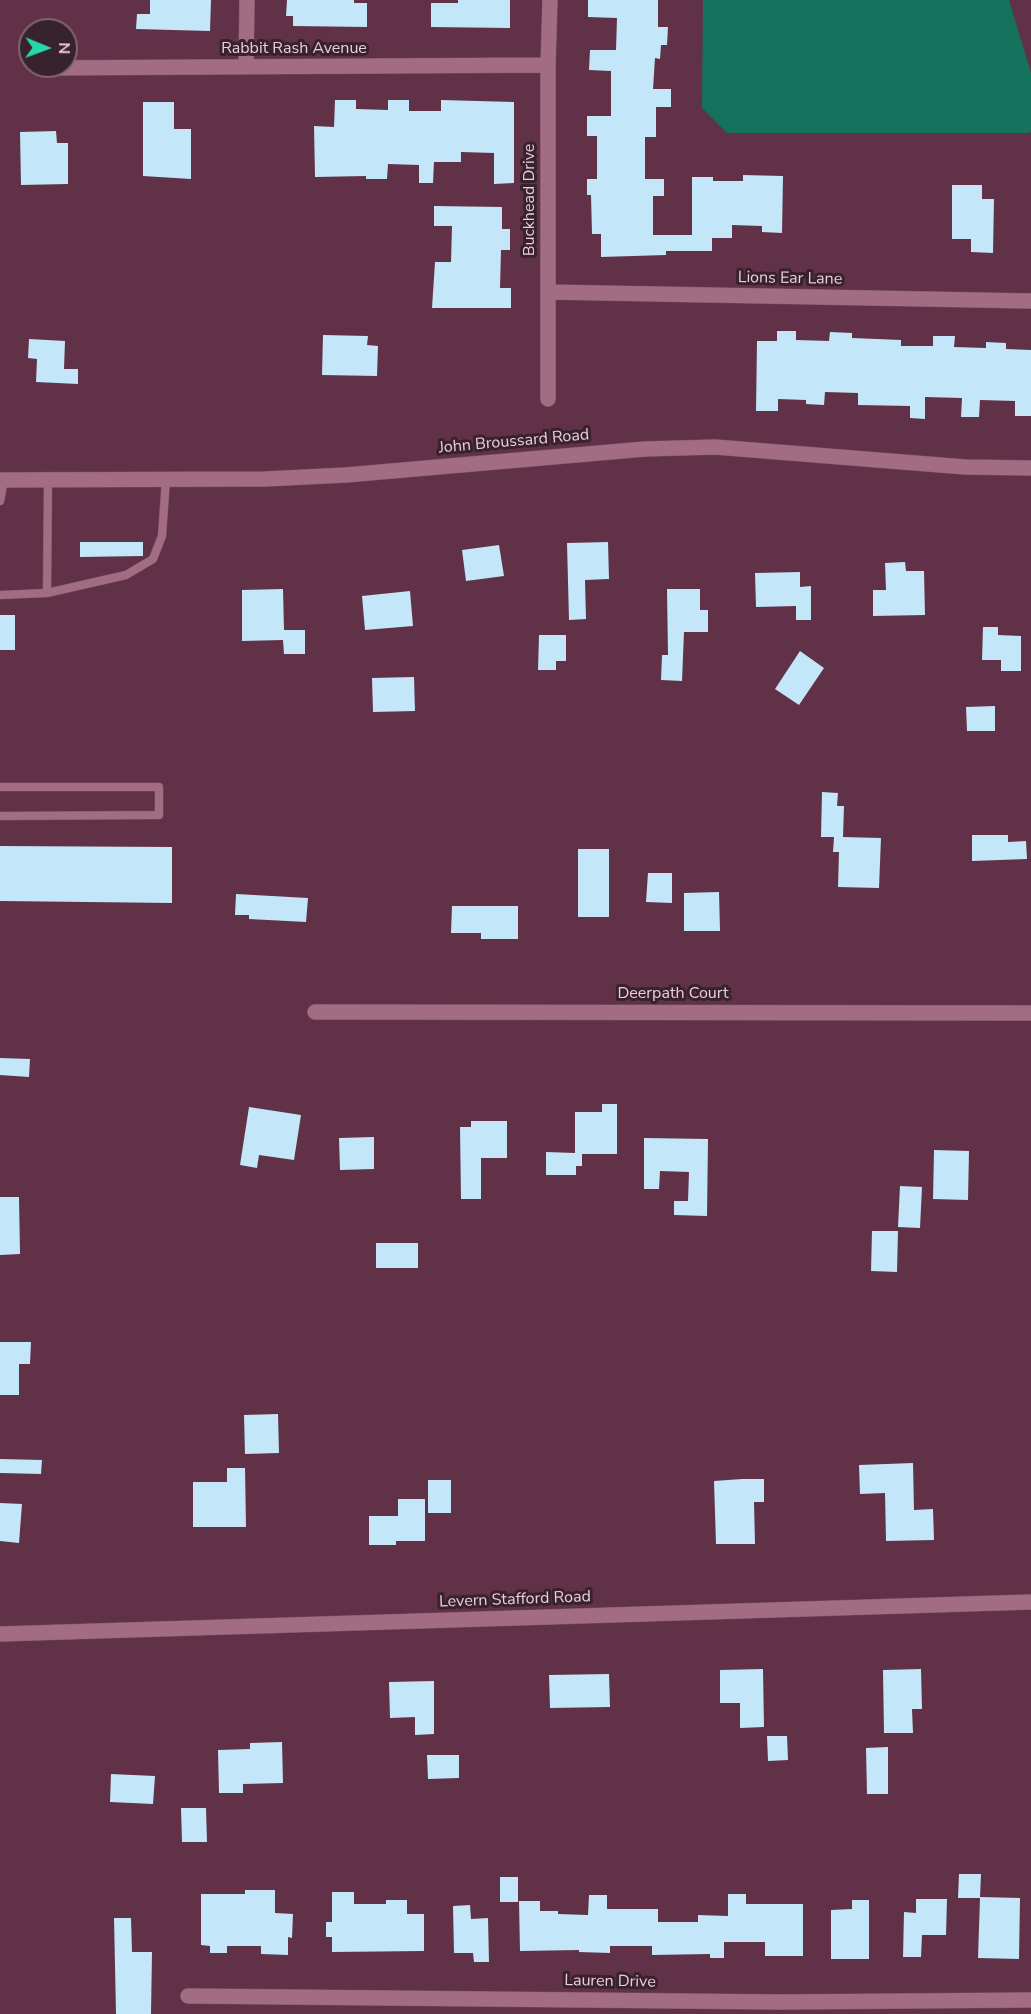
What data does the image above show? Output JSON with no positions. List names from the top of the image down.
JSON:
{
  "streets": {
    "street": [
      "Rabbit Rash Avenue",
      "Buckhead Drive",
      "Lions Ear Lane",
      "John Broussard Road",
      "Deerpath Court",
      "Levern Stafford Road",
      "Lauren Drive"
    ]
  },
  "crossings": [
    ["Rabbit Rash Avenue", "Buckhead Drive"],
    ["Buckhead Drive", "Lions Ear Lane"]
  ],
  "north": "right"
}
